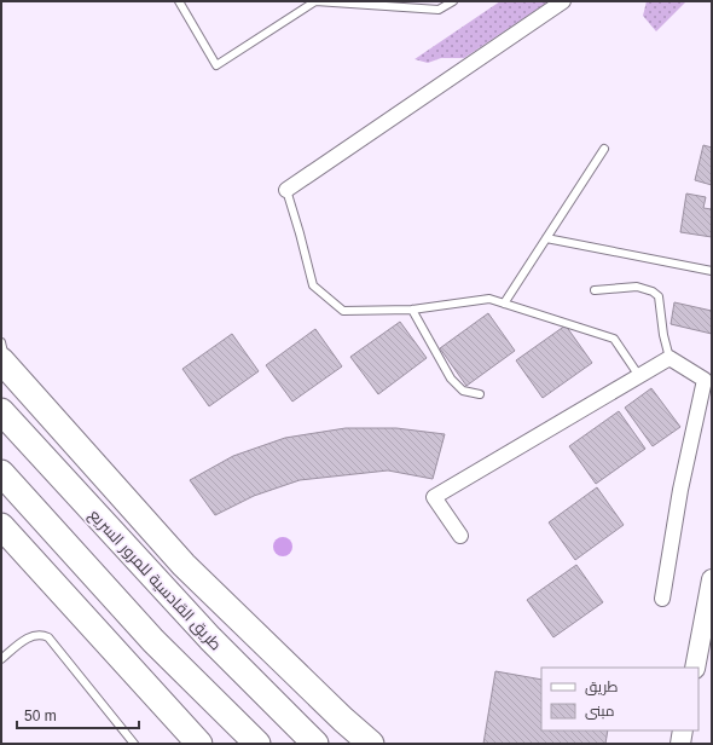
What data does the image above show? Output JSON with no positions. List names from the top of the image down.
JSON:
{
  "streets": {
    "highway": ["طريق القادسية للمرور السريع"]
  },
  "legend": ["طريق", "مبنى"],
  "scale_bar": "50 m"
}
